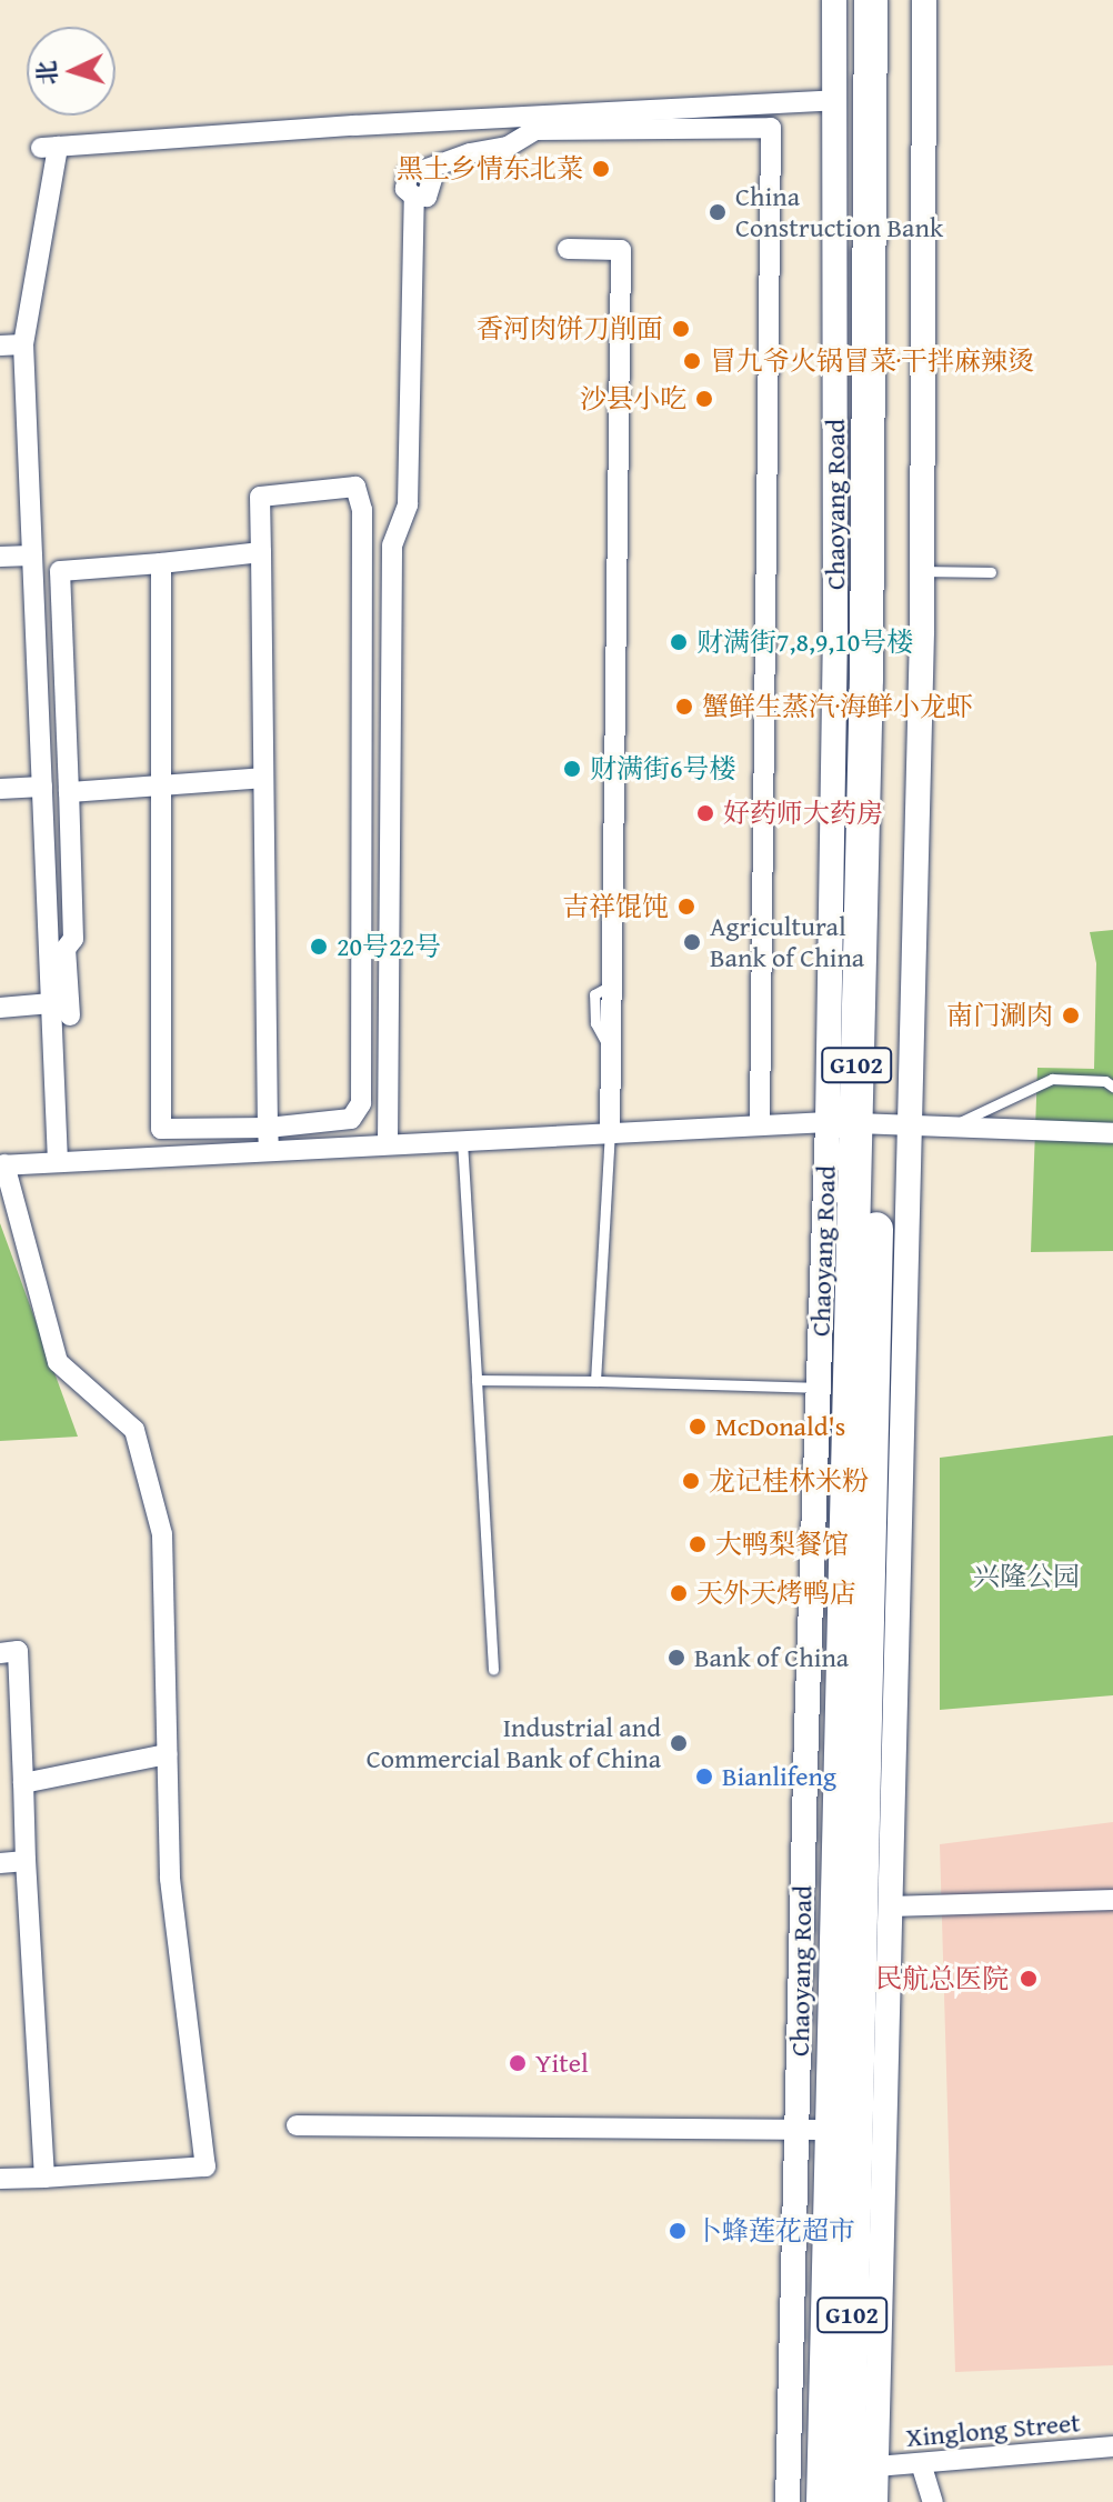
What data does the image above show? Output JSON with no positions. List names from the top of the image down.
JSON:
{
  "streets": {
    "highway": ["Chaoyang Road", "G102"],
    "street": ["Xinglong Street"]
  },
  "crossings": [
    ["Chaoyang Road", "Xinglong Street"]
  ],
  "parks": ["兴隆公园"],
  "places": [
    "黑土乡情东北菜",
    "China Construction Bank",
    "香河肉饼刀削面",
    "冒九爷火锅冒菜·干拌麻辣烫",
    "沙县小吃",
    "财满街7,8,9,10号楼",
    "蟹鲜生蒸汽·海鲜小龙虾",
    "财满街6号楼",
    "好药师大药房",
    "吉祥馄饨",
    "Agricultural Bank of China",
    "20号22号",
    "南门涮肉",
    "McDonald's",
    "龙记桂林米粉",
    "大鸭梨餐馆",
    "天外天烤鸭店",
    "Bank of China",
    "Industrial and Commercial Bank of China",
    "Bianlifeng",
    "民航总医院",
    "Yitel",
    "卜蜂莲花超市"
  ],
  "north": "left"
}
